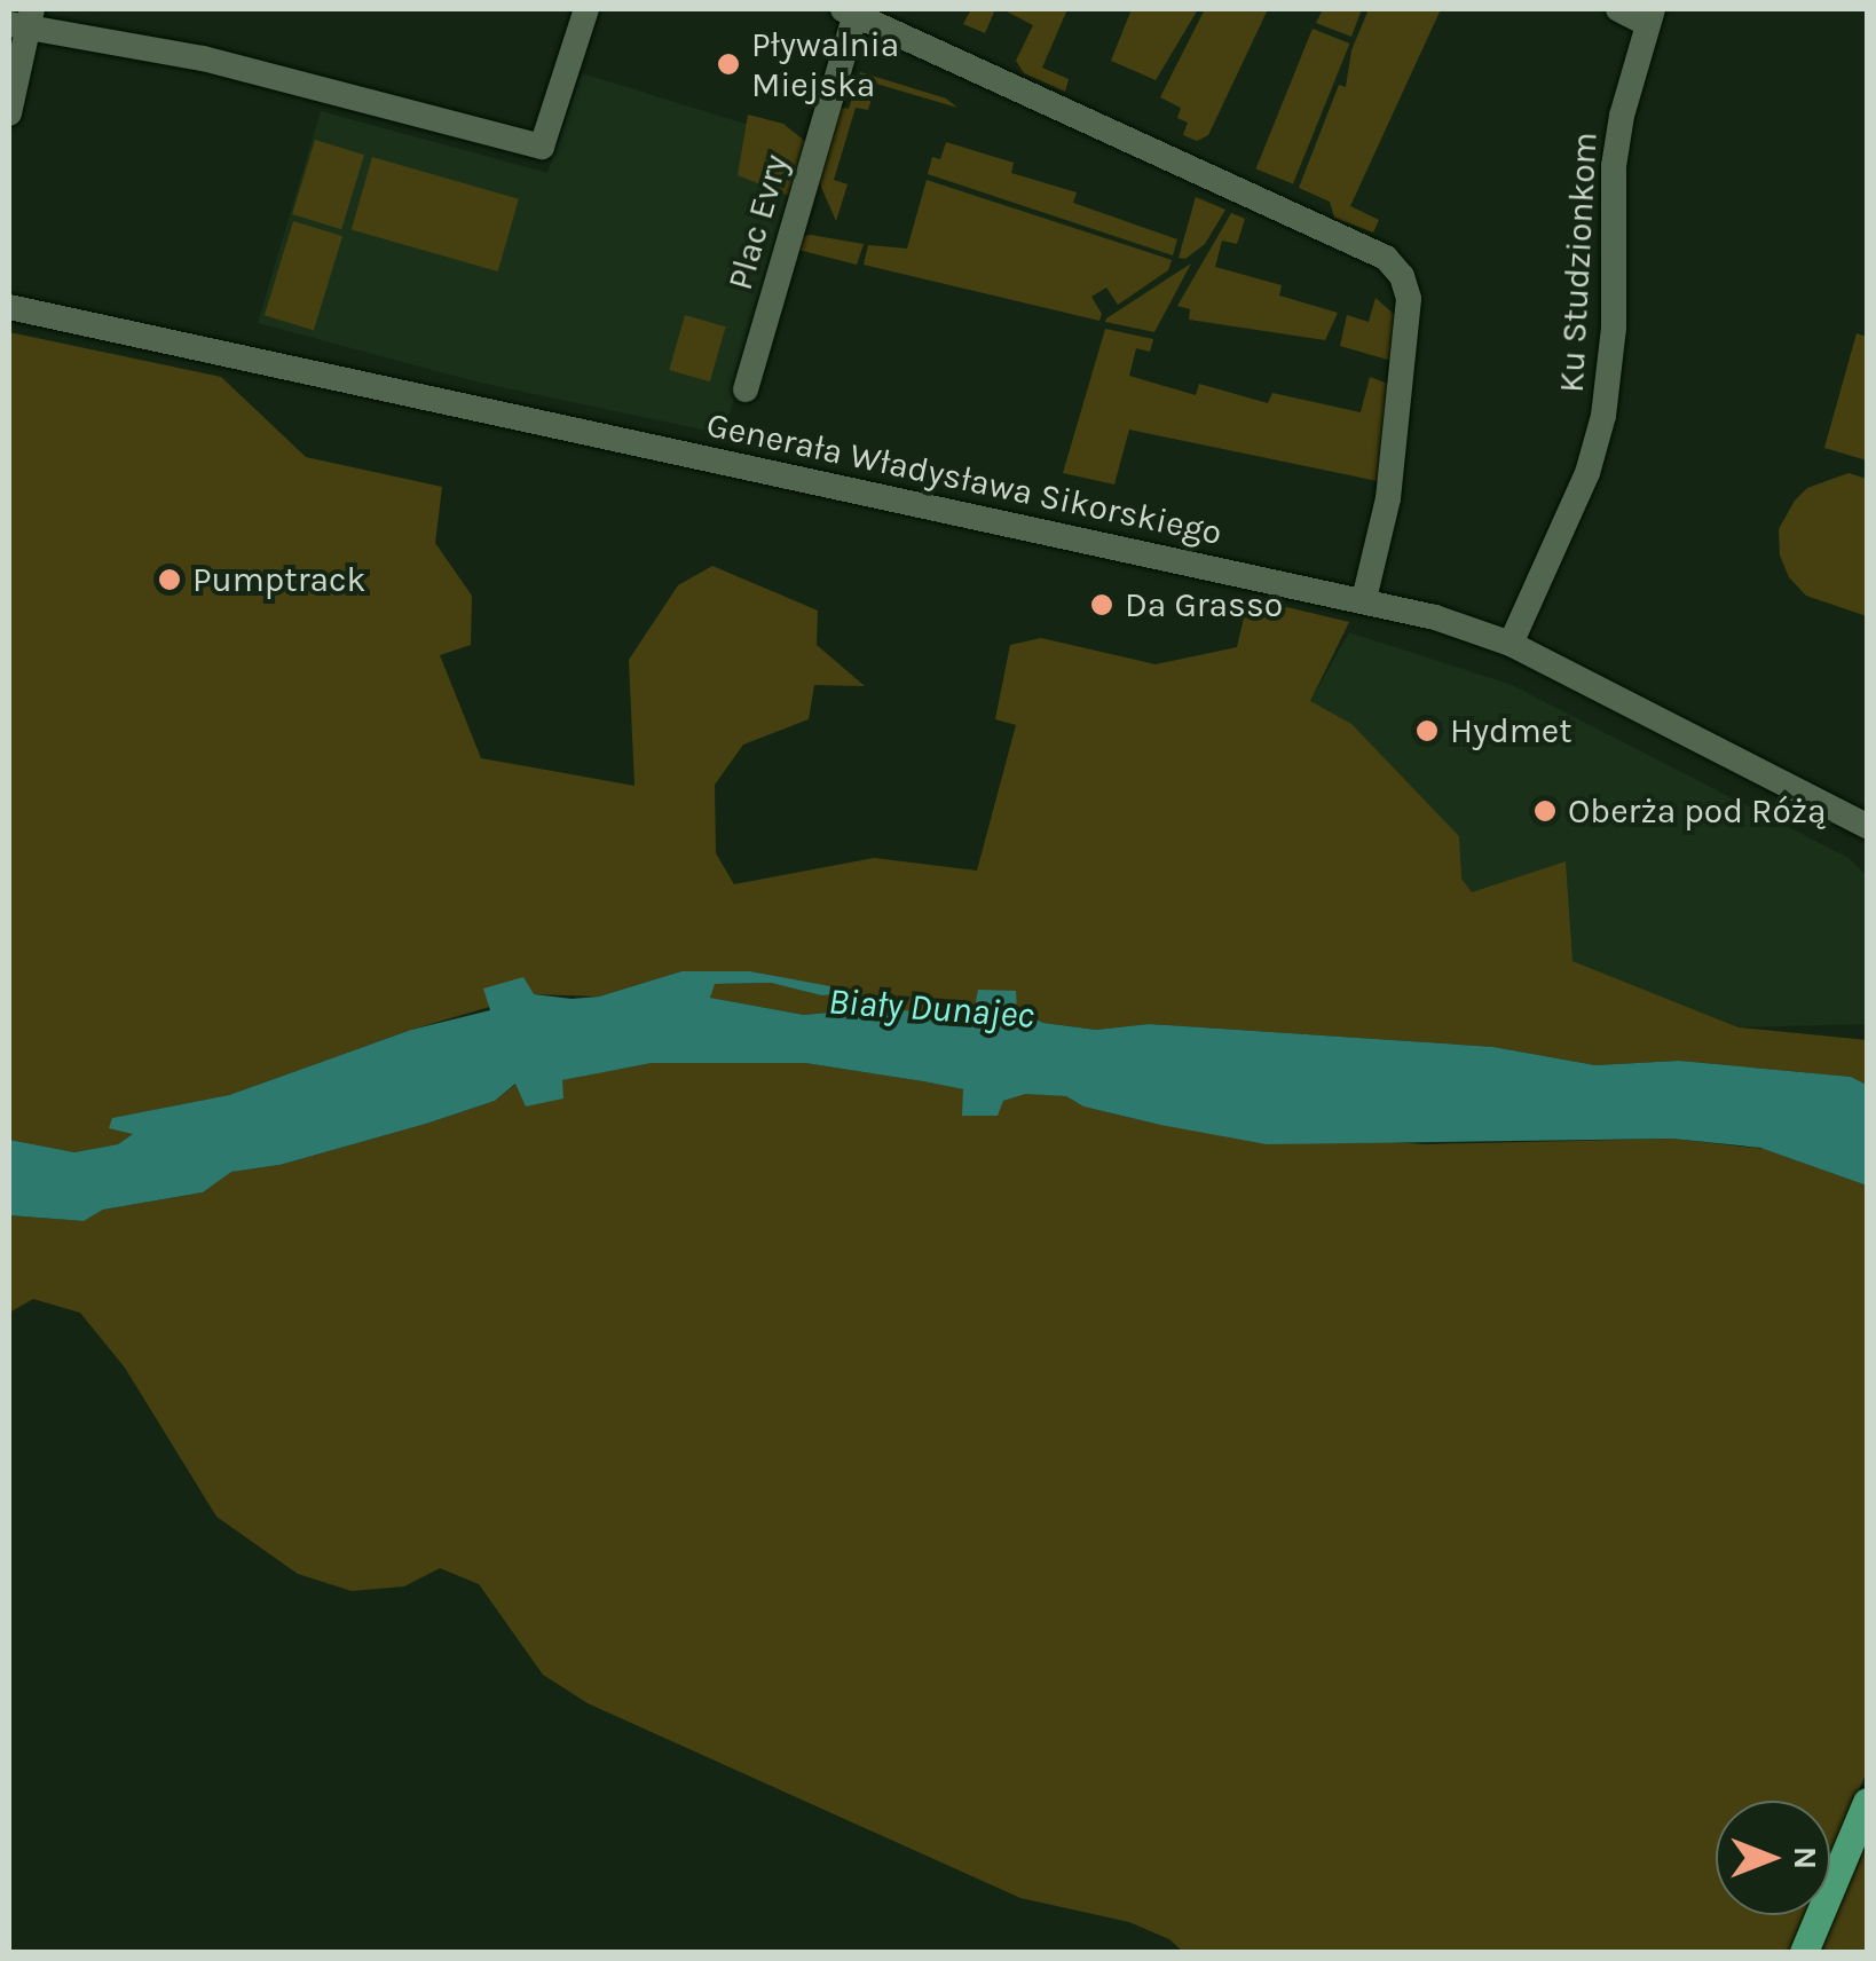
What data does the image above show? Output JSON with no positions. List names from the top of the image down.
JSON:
{
  "streets": {
    "street": ["Plac Evry", "Ku Studzionkom", "Generała Władysława Sikorskiego"]
  },
  "crossings": [
    ["Ku Studzionkom", "Generała Władysława Sikorskiego"]
  ],
  "water": ["Biały Dunajec"],
  "places": [
    "Pływalnia Miejska",
    "Pumptrack",
    "Da Grasso",
    "Hydmet",
    "Oberża pod Różą"
  ],
  "north": "right"
}
